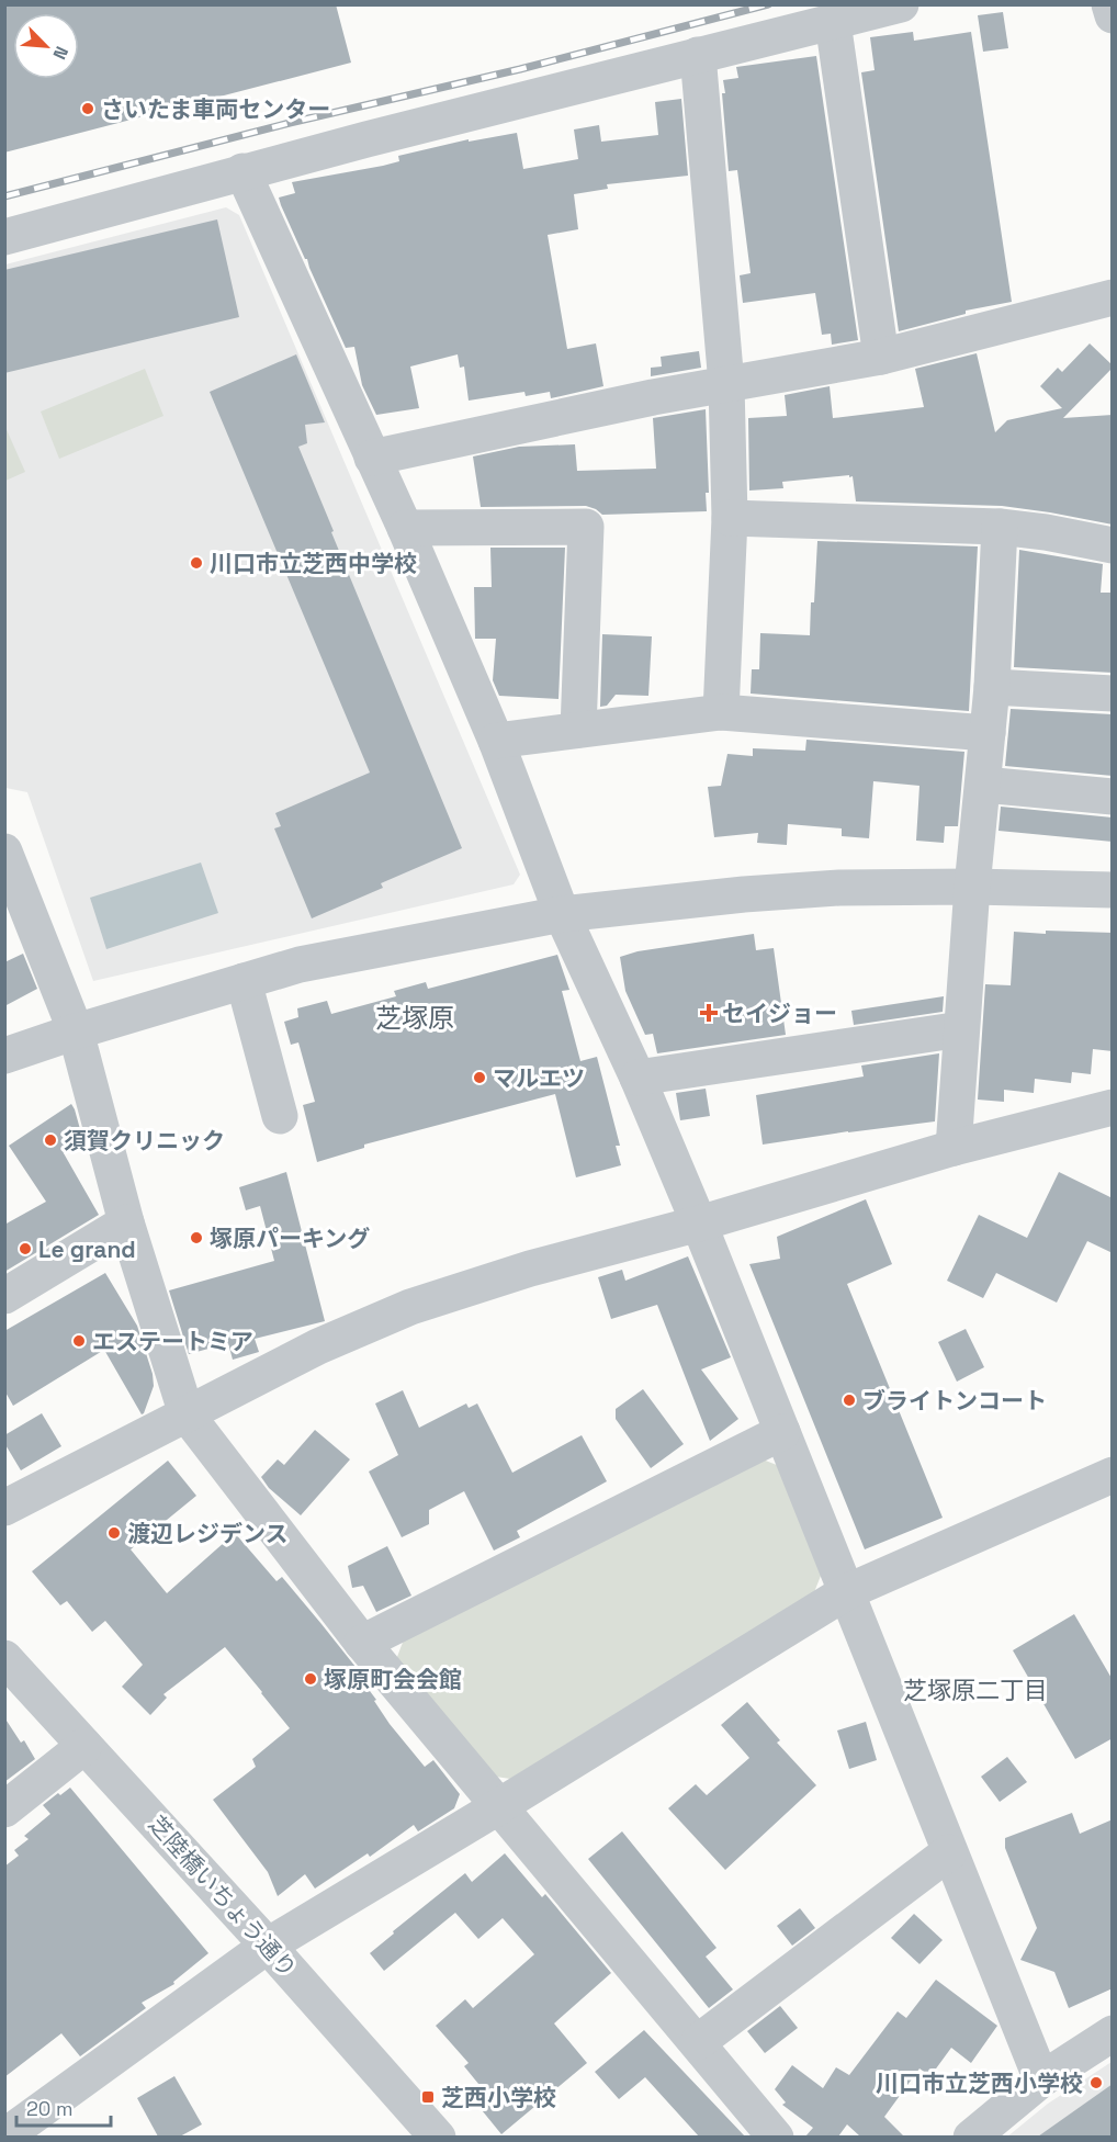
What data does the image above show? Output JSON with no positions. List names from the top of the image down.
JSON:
{
  "streets": {
    "street": ["芝陸橋いちょう通り"]
  },
  "districts": ["芝塚原", "芝塚原二丁目"],
  "places": {
    "other": [
      "さいたま車両センター",
      "川口市立芝西中学校",
      "マルエツ",
      "須賀クリニック",
      "塚原パーキング",
      "Le grand",
      "エステートミア",
      "ブライトンコート",
      "渡辺レジデンス",
      "塚原町会会館",
      "川口市立芝西小学校"
    ],
    "health": ["セイジョー"],
    "transit": ["芝西小学校"]
  },
  "scale_bar": "20 m",
  "north": "bottom right"
}
